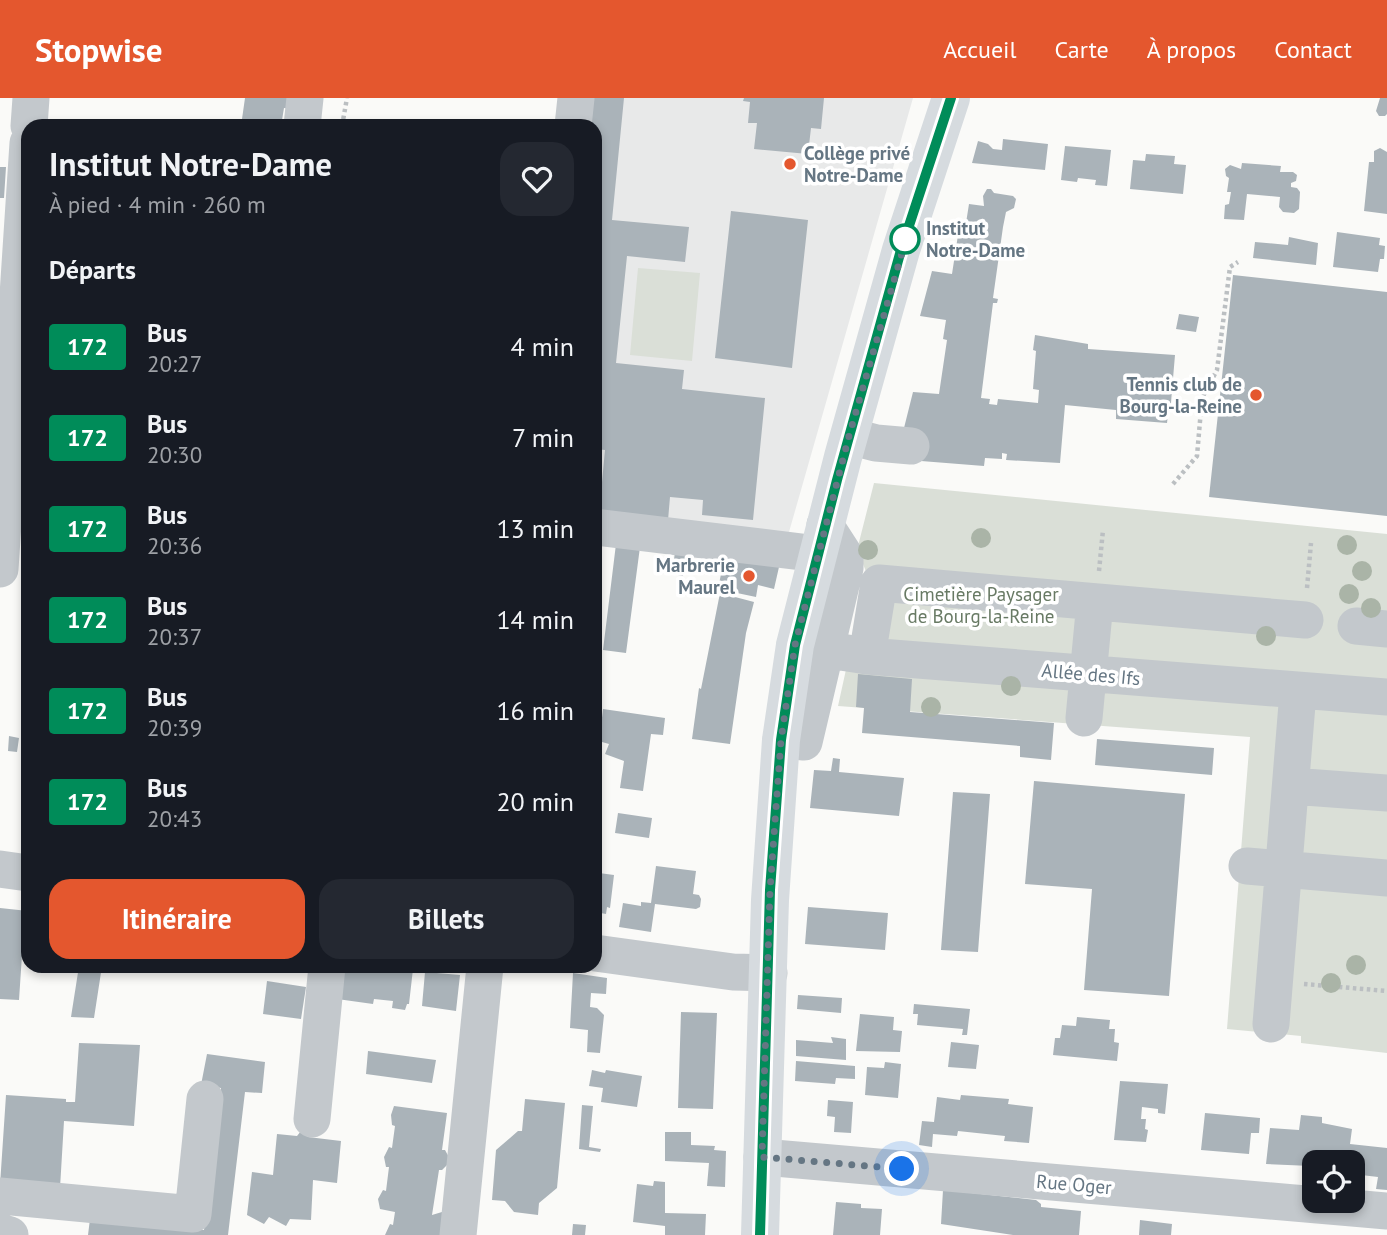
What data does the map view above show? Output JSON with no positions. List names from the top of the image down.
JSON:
{
  "streets": {
    "street": ["Allée des Ifs", "Rue Oger"]
  },
  "parks": ["Cimetière Paysager de Bourg-la-Reine"],
  "places": [
    "Collège privé Notre-Dame",
    "Institut Notre-Dame",
    "Tennis club de Bourg-la-Reine",
    "Marbrerie Maurel"
  ],
  "lines": ["bus line 172"],
  "page": {
    "header": "Stopwise",
    "nav": [
      "Accueil",
      "Carte",
      "À propos",
      "Contact"
    ],
    "heading": [
      ["Institut Notre-Dame", "À pied · 4 min · 260 m"],
      "Départs"
    ],
    "list": [
      {
        "mark": "172",
        "name": "Bus",
        "note": "20:27",
        "value": "4 min"
      },
      {
        "mark": "172",
        "name": "Bus",
        "note": "20:30",
        "value": "7 min"
      },
      {
        "mark": "172",
        "name": "Bus",
        "note": "20:36",
        "value": "13 min"
      },
      {
        "mark": "172",
        "name": "Bus",
        "note": "20:37",
        "value": "14 min"
      },
      {
        "mark": "172",
        "name": "Bus",
        "note": "20:39",
        "value": "16 min"
      },
      {
        "mark": "172",
        "name": "Bus",
        "note": "20:43",
        "value": "20 min"
      }
    ],
    "buttons": ["Itinéraire", "Billets"]
  }
}
